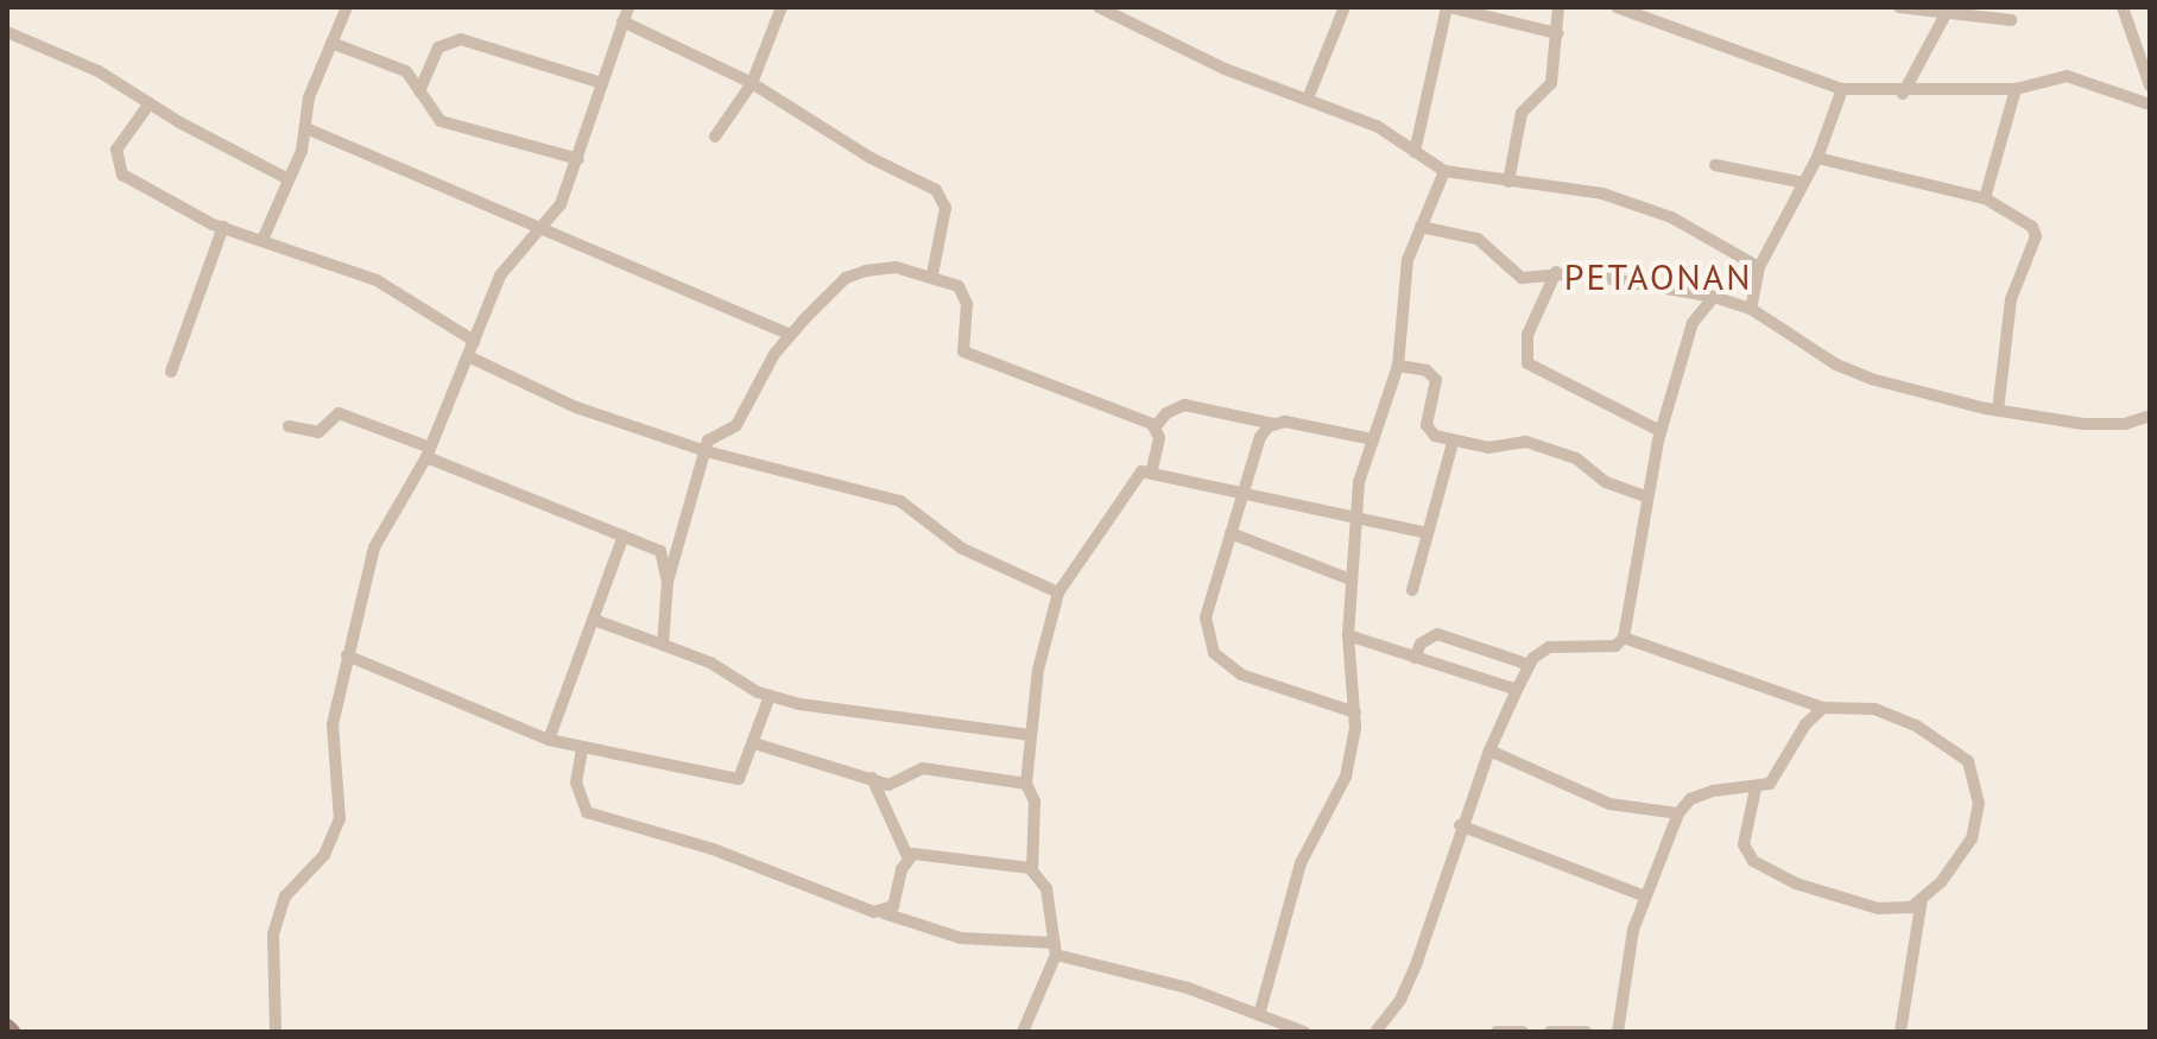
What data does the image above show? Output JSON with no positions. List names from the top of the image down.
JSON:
{
  "districts": ["PETAONAN"]
}
